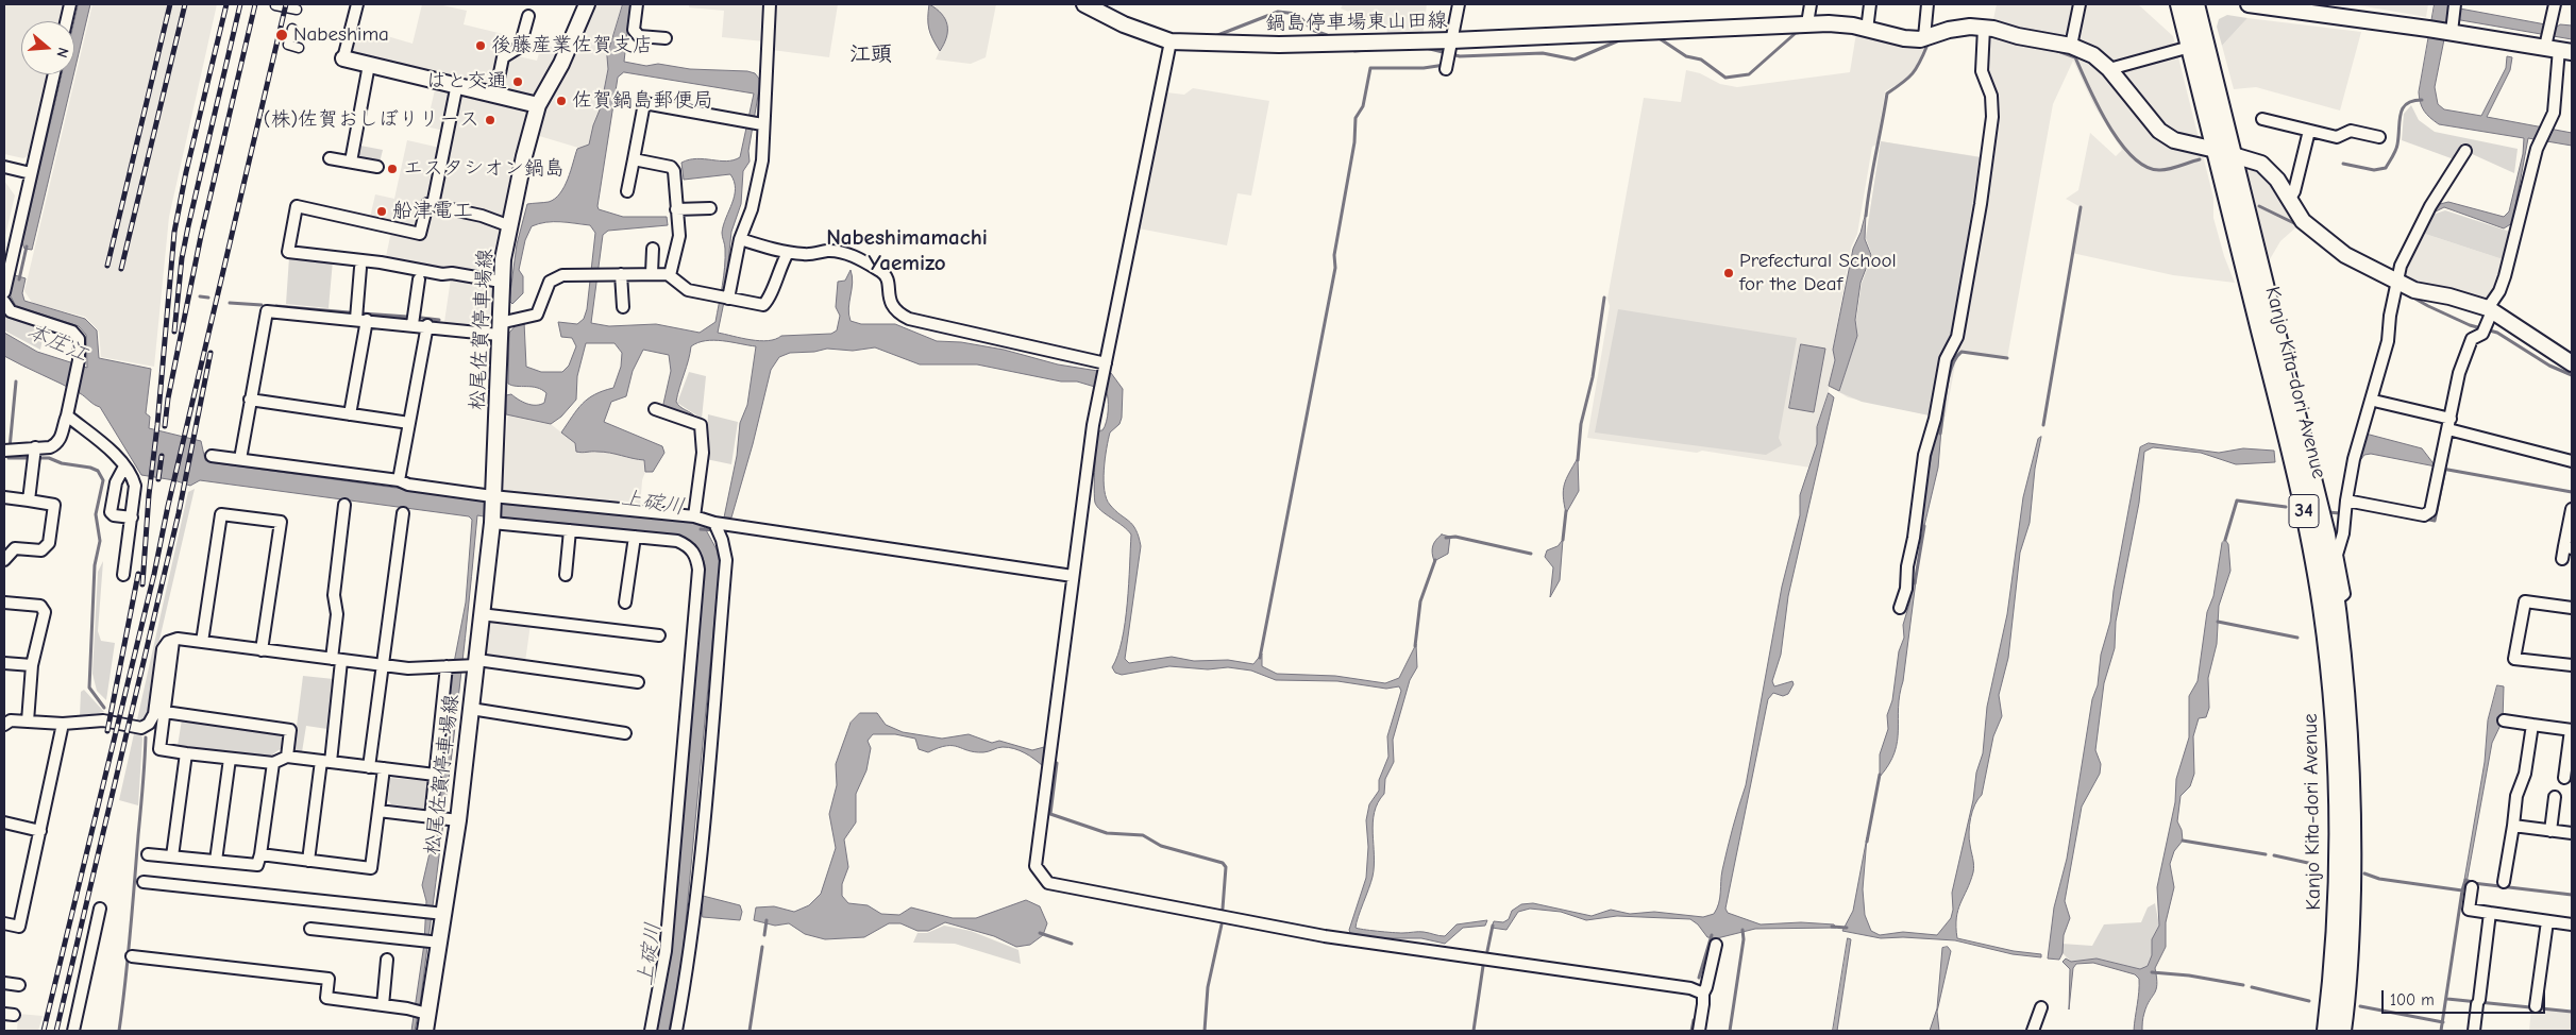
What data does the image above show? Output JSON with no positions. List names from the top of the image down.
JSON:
{
  "streets": {
    "highway": ["Kanjo Kita-dori Avenue", "34"],
    "main road": ["鍋島停車場東山田線", "松尾佐賀停車場線"]
  },
  "crossings": [
    ["鍋島停車場東山田線", "Kanjo Kita-dori Avenue"]
  ],
  "districts": ["江頭", "Nabeshimamachi Yaemizo"],
  "water": ["本庄江", "上碇川"],
  "places": [
    "Nabeshima",
    "後藤産業佐賀支店",
    "はと交通",
    "佐賀鍋島郵便局",
    "(株)佐賀おしぼりリース",
    "エスタシオン鍋島",
    "船津電工",
    "Prefectural School for the Deaf"
  ],
  "scale_bar": "100 m",
  "north": "right"
}
